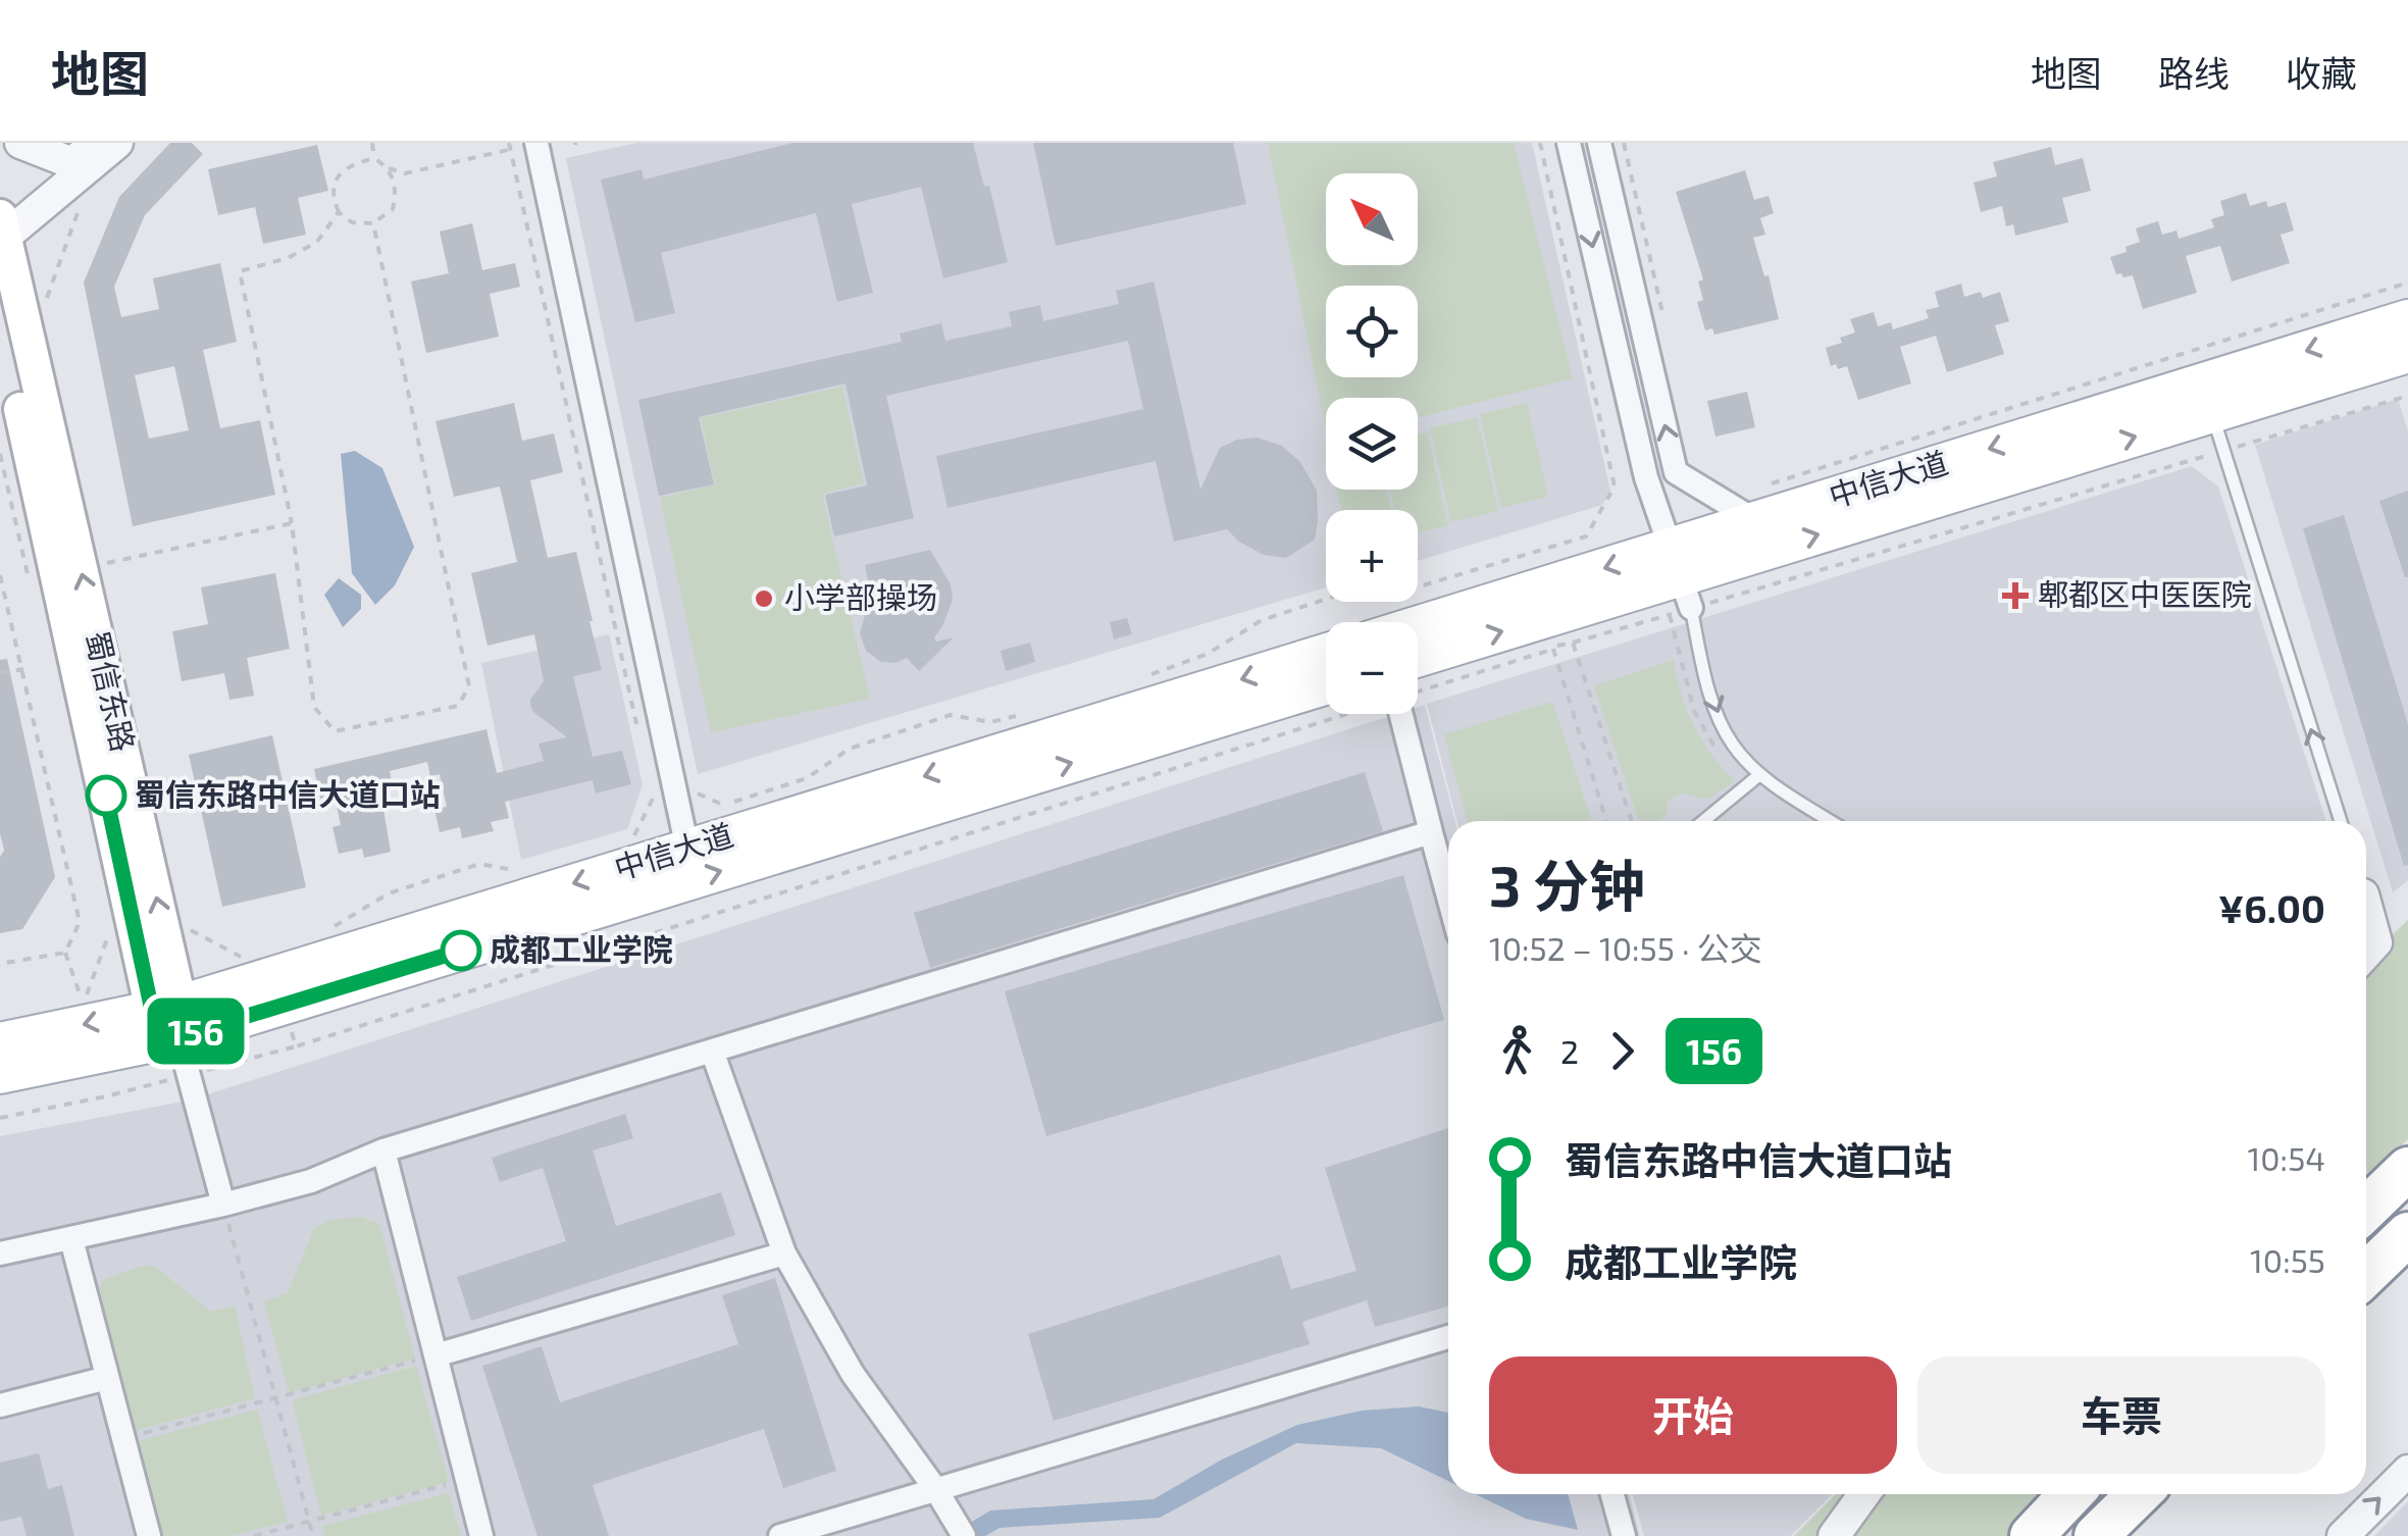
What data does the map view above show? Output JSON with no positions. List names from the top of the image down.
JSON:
{
  "streets": {
    "main road": ["中信大道", "蜀信东路"]
  },
  "crossings": [
    ["中信大道", "蜀信东路"]
  ],
  "places": {
    "health": ["郫都区中医医院"],
    "other": ["小学部操场", "蜀信东路中信大道口站", "成都工业学院"]
  },
  "lines": ["bus line 156"],
  "north": "top left",
  "page": {
    "header": "地图",
    "nav": ["地图", "路线", "收藏"],
    "on_map": "156",
    "map_buttons": ["+", "−"],
    "heading": ["3 分钟", "10:52 – 10:55 · 公交", "¥6.00"],
    "legs": ["2", "156"],
    "list": [
      {
        "name": "蜀信东路中信大道口站",
        "value": "10:54"
      },
      {
        "name": "成都工业学院",
        "value": "10:55"
      }
    ],
    "buttons": ["开始", "车票"]
  }
}
